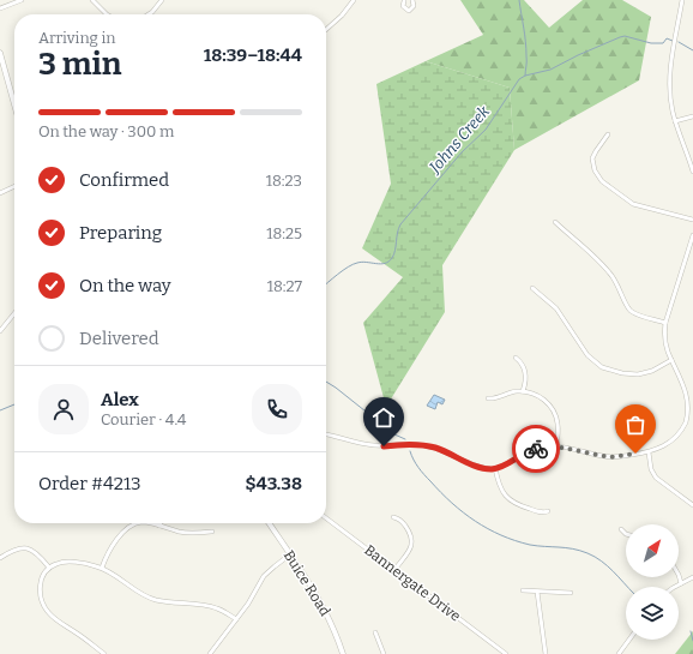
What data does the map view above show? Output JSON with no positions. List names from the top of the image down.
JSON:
{
  "streets": {
    "street": ["Buice Road", "Bannergate Drive"]
  },
  "water": ["Johns Creek"],
  "north": "top right",
  "page": {
    "heading": ["3 min", "Arriving in", "18:39–18:44"],
    "panel": [
      "Alex",
      "Courier · 4.4",
      "Order #4213",
      "$43.38"
    ],
    "bar": "On the way · 300 m",
    "list": [
      ["Confirmed", "18:23"],
      ["Preparing", "18:25"],
      ["On the way", "18:27"],
      "Delivered"
    ]
  }
}
